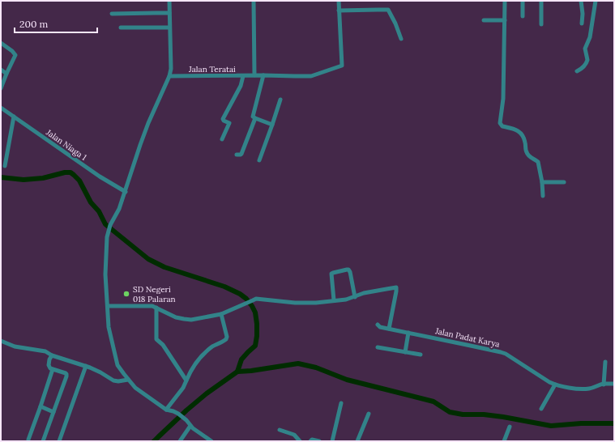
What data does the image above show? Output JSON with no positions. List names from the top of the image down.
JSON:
{
  "streets": {
    "street": ["Jalan Teratai", "Jalan Niaga 1", "Jalan Padat Karya"]
  },
  "places": ["SD Negeri 018 Palaran"],
  "scale_bar": "200 m"
}
